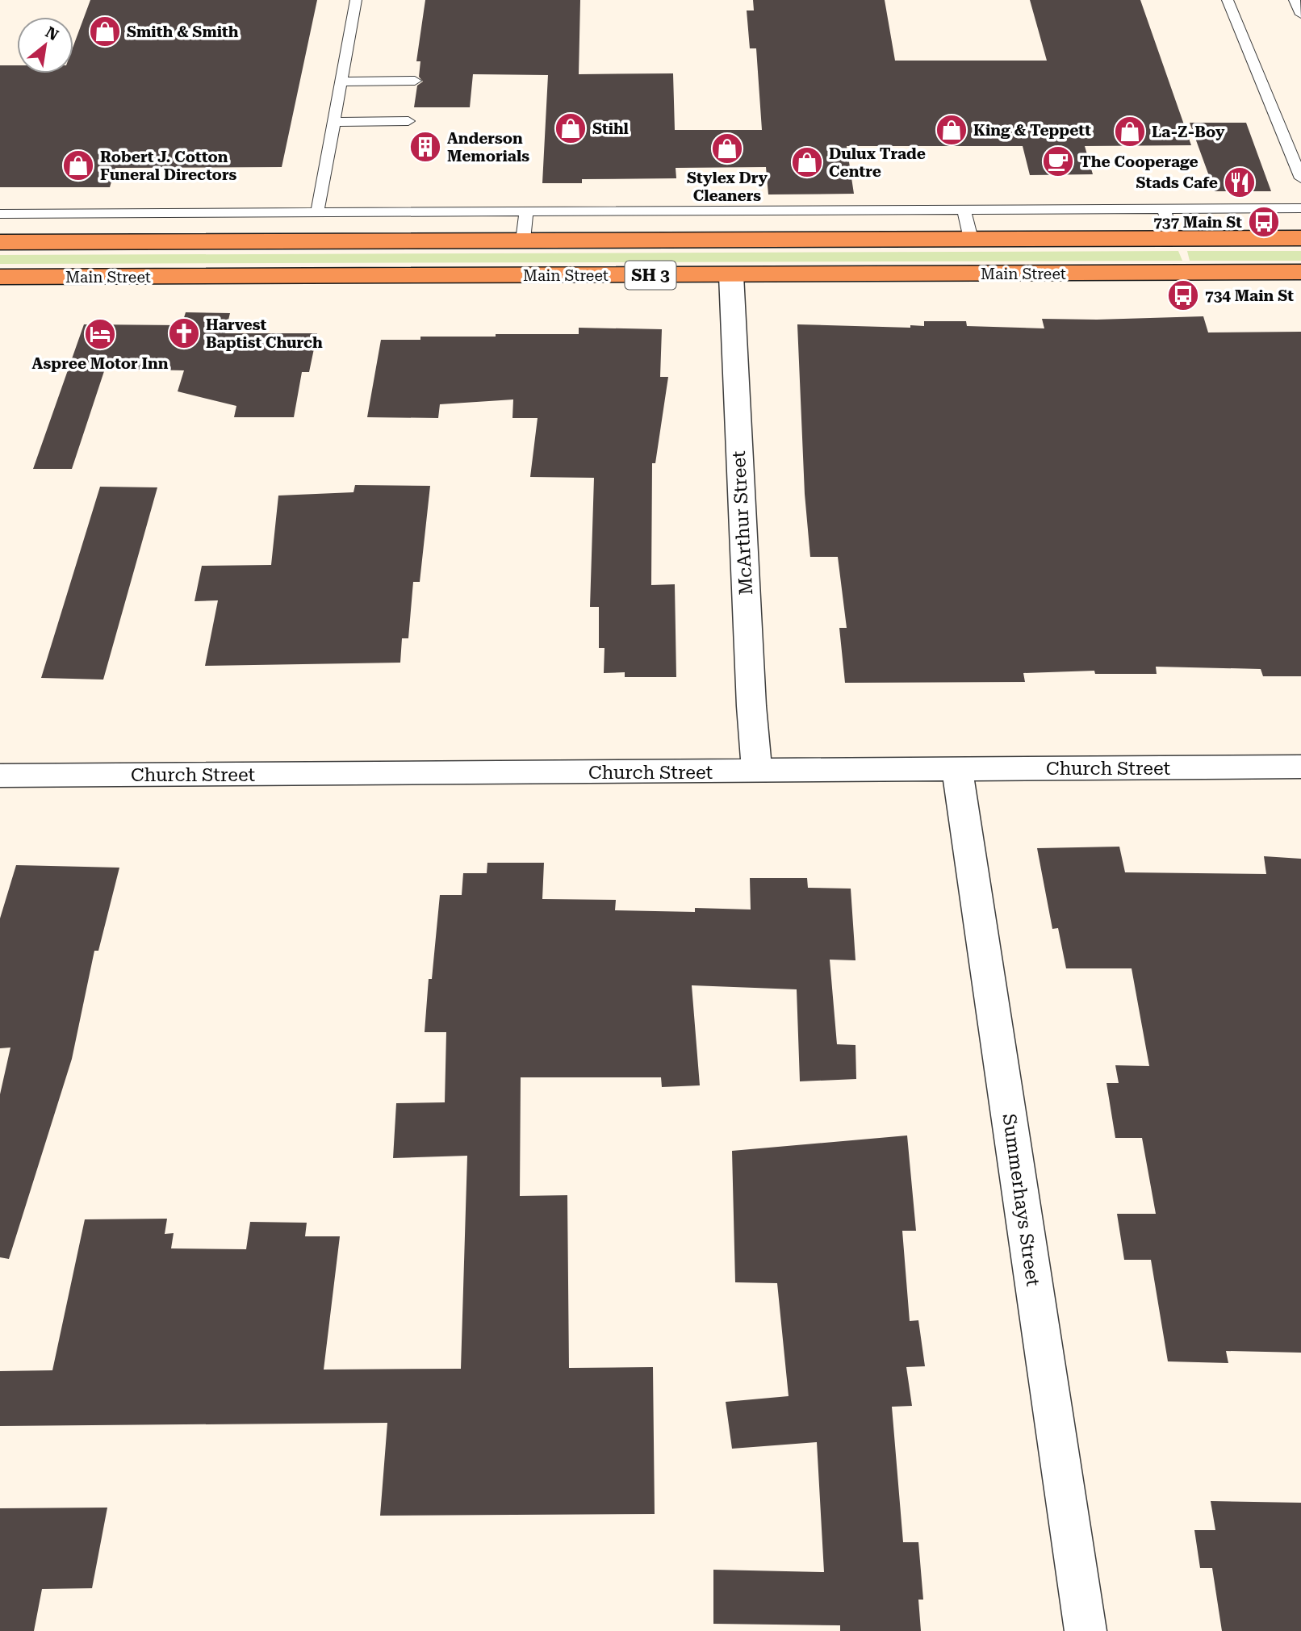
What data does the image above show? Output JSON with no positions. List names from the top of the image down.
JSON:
{
  "streets": {
    "highway": ["Main Street", "SH 3"],
    "street": ["McArthur Street", "Church Street", "Summerhays Street"]
  },
  "crossings": [
    ["Main Street", "McArthur Street"],
    ["McArthur Street", "Church Street"],
    ["Church Street", "Summerhays Street"]
  ],
  "places": {
    "shop": [
      "Smith & Smith",
      "Stihl",
      "King & Teppett",
      "La-Z-Boy",
      "Stylex Dry Cleaners",
      "Dulux Trade Centre",
      "Robert J. Cotton Funeral Directors"
    ],
    "building": ["Anderson Memorials"],
    "cafe": ["The Cooperage"],
    "restaurant": ["Stads Cafe"],
    "bus stop": ["737 Main St", "734 Main St"],
    "church": ["Harvest Baptist Church"],
    "hotel": ["Aspree Motor Inn"]
  },
  "north": "top right"
}
